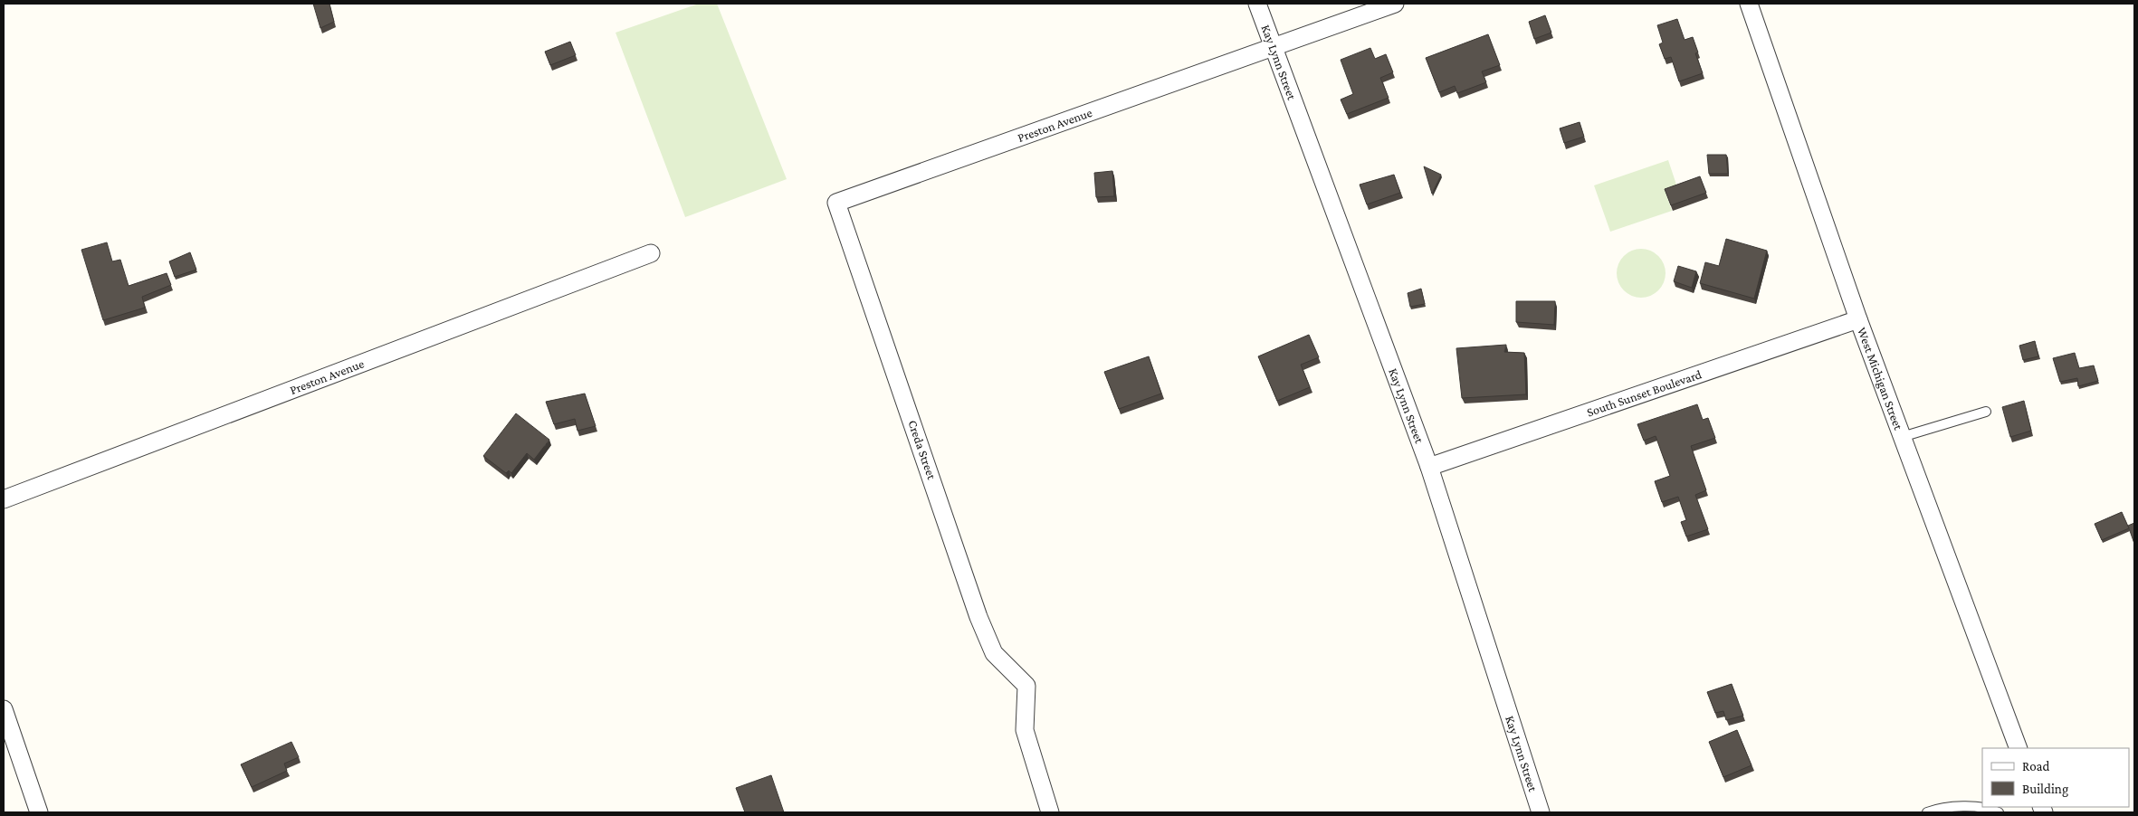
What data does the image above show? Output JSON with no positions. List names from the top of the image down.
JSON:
{
  "streets": {
    "street": [
      "Kay Lynn Street",
      "Preston Avenue",
      "West Michigan Street",
      "South Sunset Boulevard",
      "Creda Street"
    ]
  },
  "crossings": [
    ["Kay Lynn Street", "Preston Avenue"],
    ["Kay Lynn Street", "South Sunset Boulevard"],
    ["Preston Avenue", "Creda Street"],
    ["West Michigan Street", "South Sunset Boulevard"]
  ],
  "legend": ["Road", "Building"]
}
